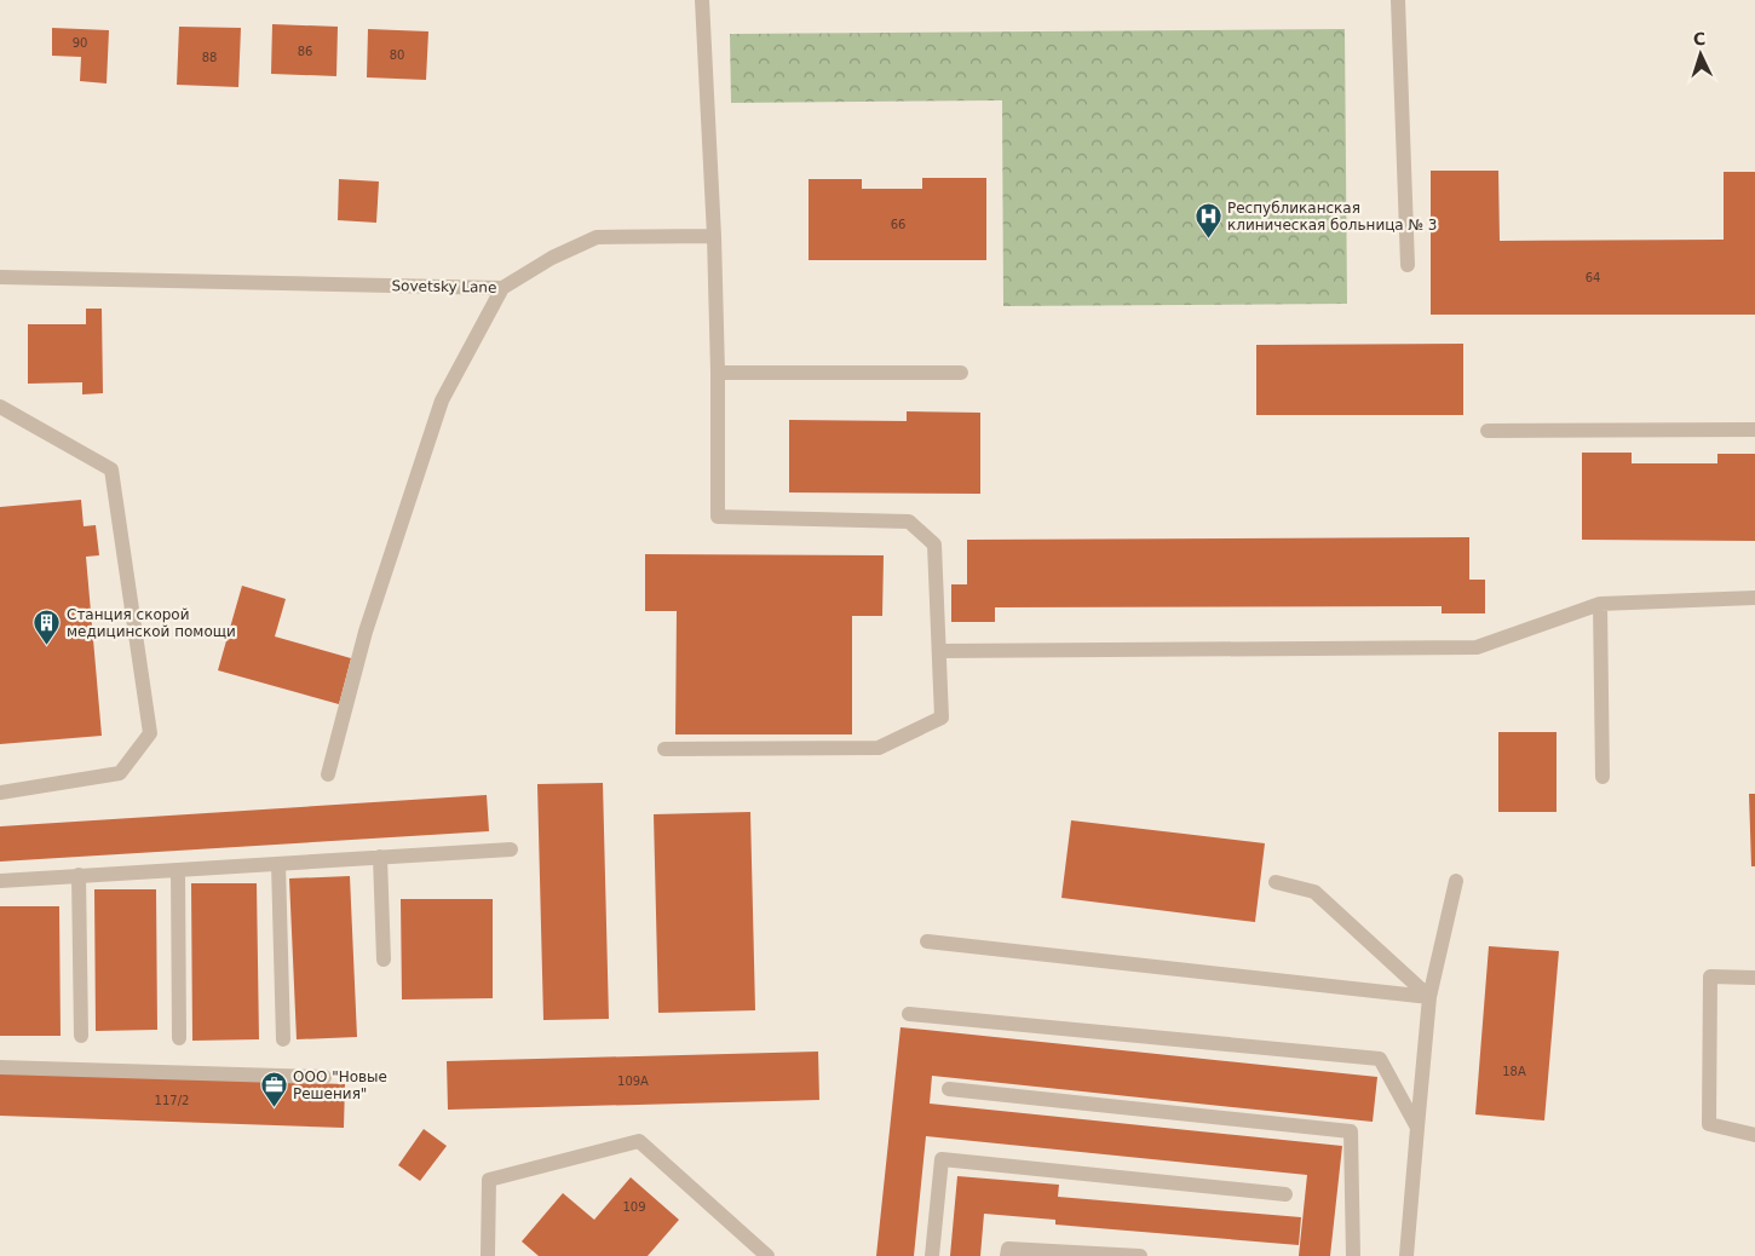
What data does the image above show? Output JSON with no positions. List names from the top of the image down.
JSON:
{
  "streets": {
    "street": ["Sovetsky Lane"]
  },
  "places": {
    "hospital": ["Республиканская клиническая больница № 3"],
    "building": ["Станция скорой медицинской помощи"],
    "office": ["ООО \"Новые Решения\""]
  },
  "house_numbers": [
    "90",
    "86",
    "80",
    "88",
    "66",
    "64",
    "18А",
    "109А",
    "117/2",
    "109"
  ],
  "north": "top"
}
